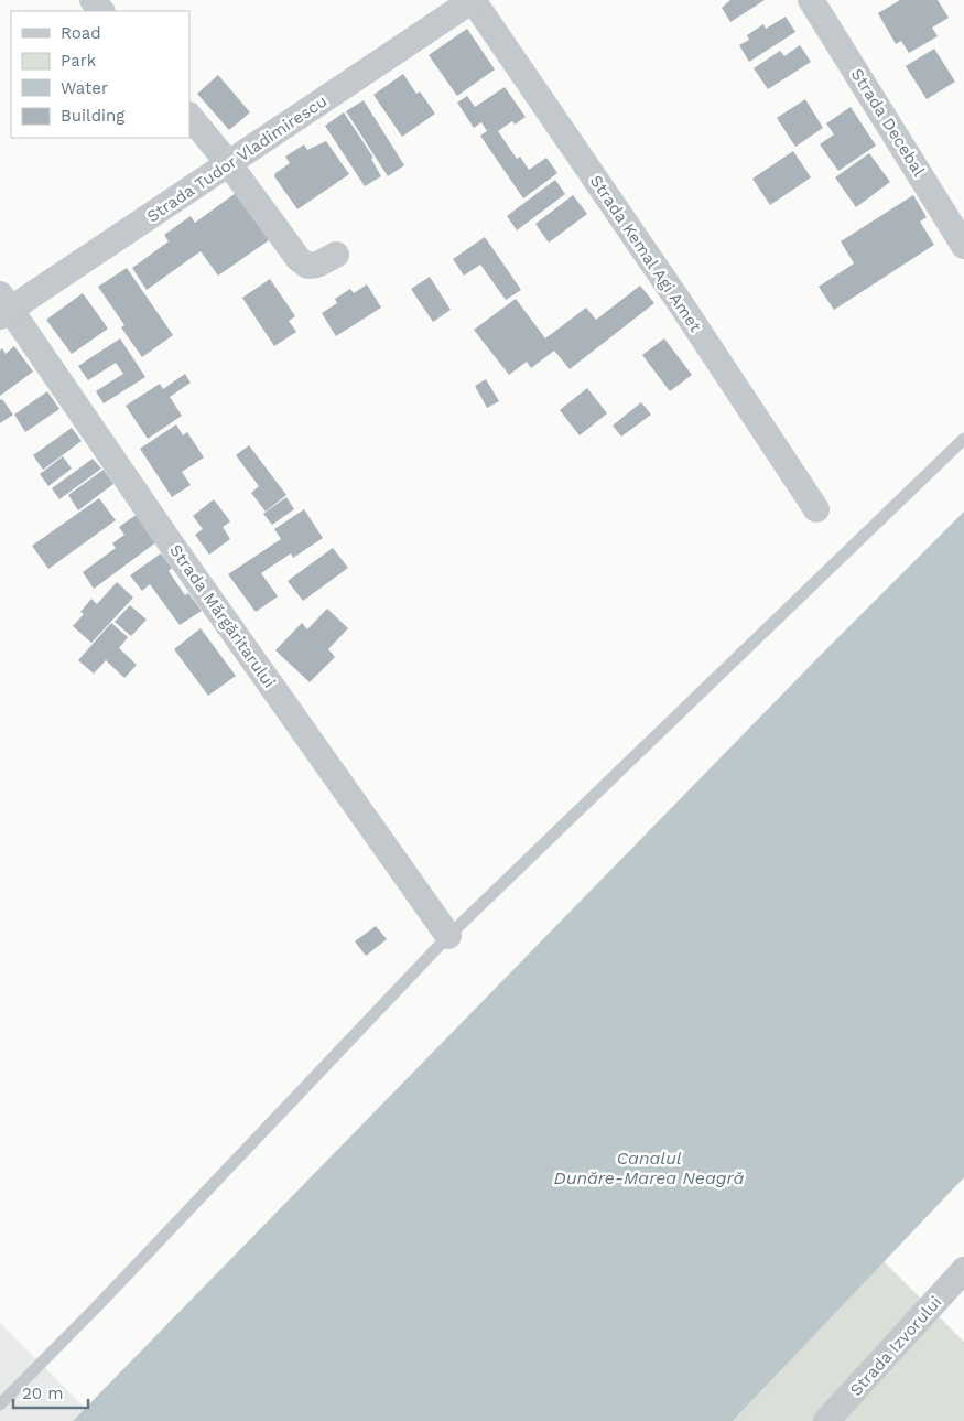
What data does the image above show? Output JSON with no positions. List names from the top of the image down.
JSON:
{
  "streets": {
    "street": [
      "Strada Decebal",
      "Strada Tudor Vladimirescu",
      "Strada Kemal Agi Amet",
      "Strada Mărgăritarului",
      "Strada Izvorului"
    ]
  },
  "crossings": [
    ["Strada Tudor Vladimirescu", "Strada Kemal Agi Amet"],
    ["Strada Tudor Vladimirescu", "Strada Mărgăritarului"]
  ],
  "water": ["Canalul Dunăre-Marea Neagră"],
  "legend": [
    "Road",
    "Park",
    "Water",
    "Building"
  ],
  "scale_bar": "20 m"
}
